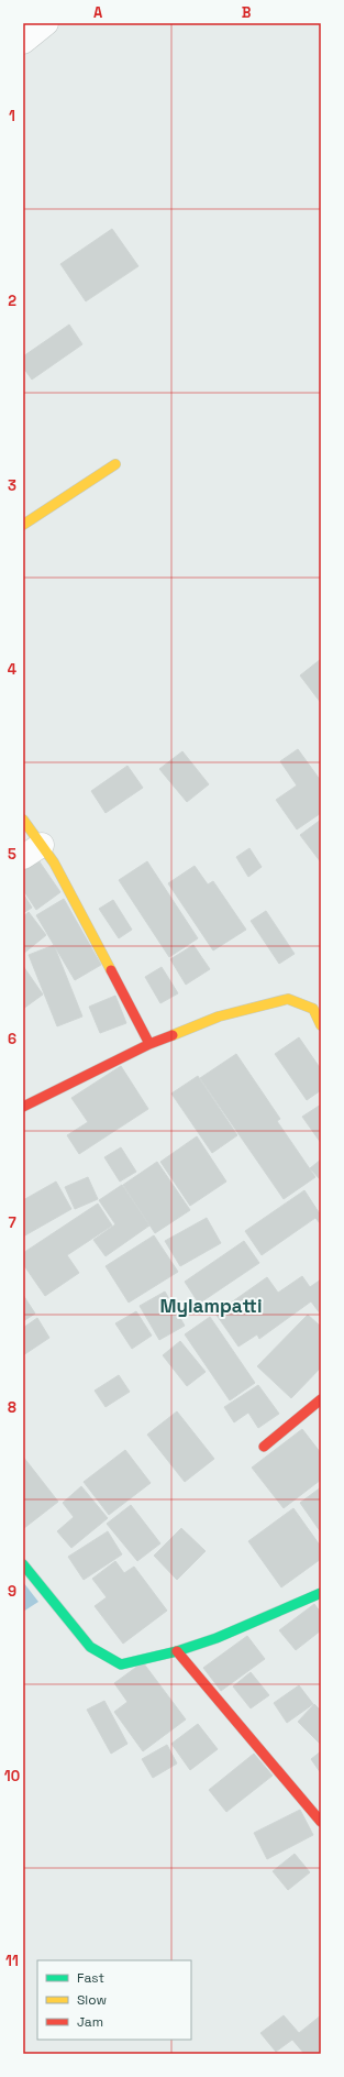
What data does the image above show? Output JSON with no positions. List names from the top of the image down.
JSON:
{
  "districts": ["Mylampatti"],
  "legend": ["Fast", "Slow", "Jam"],
  "grid": {
    "columns": ["A", "B"],
    "rows": [
      "1",
      "2",
      "3",
      "4",
      "5",
      "6",
      "7",
      "8",
      "9",
      "10",
      "11"
    ]
  }
}
